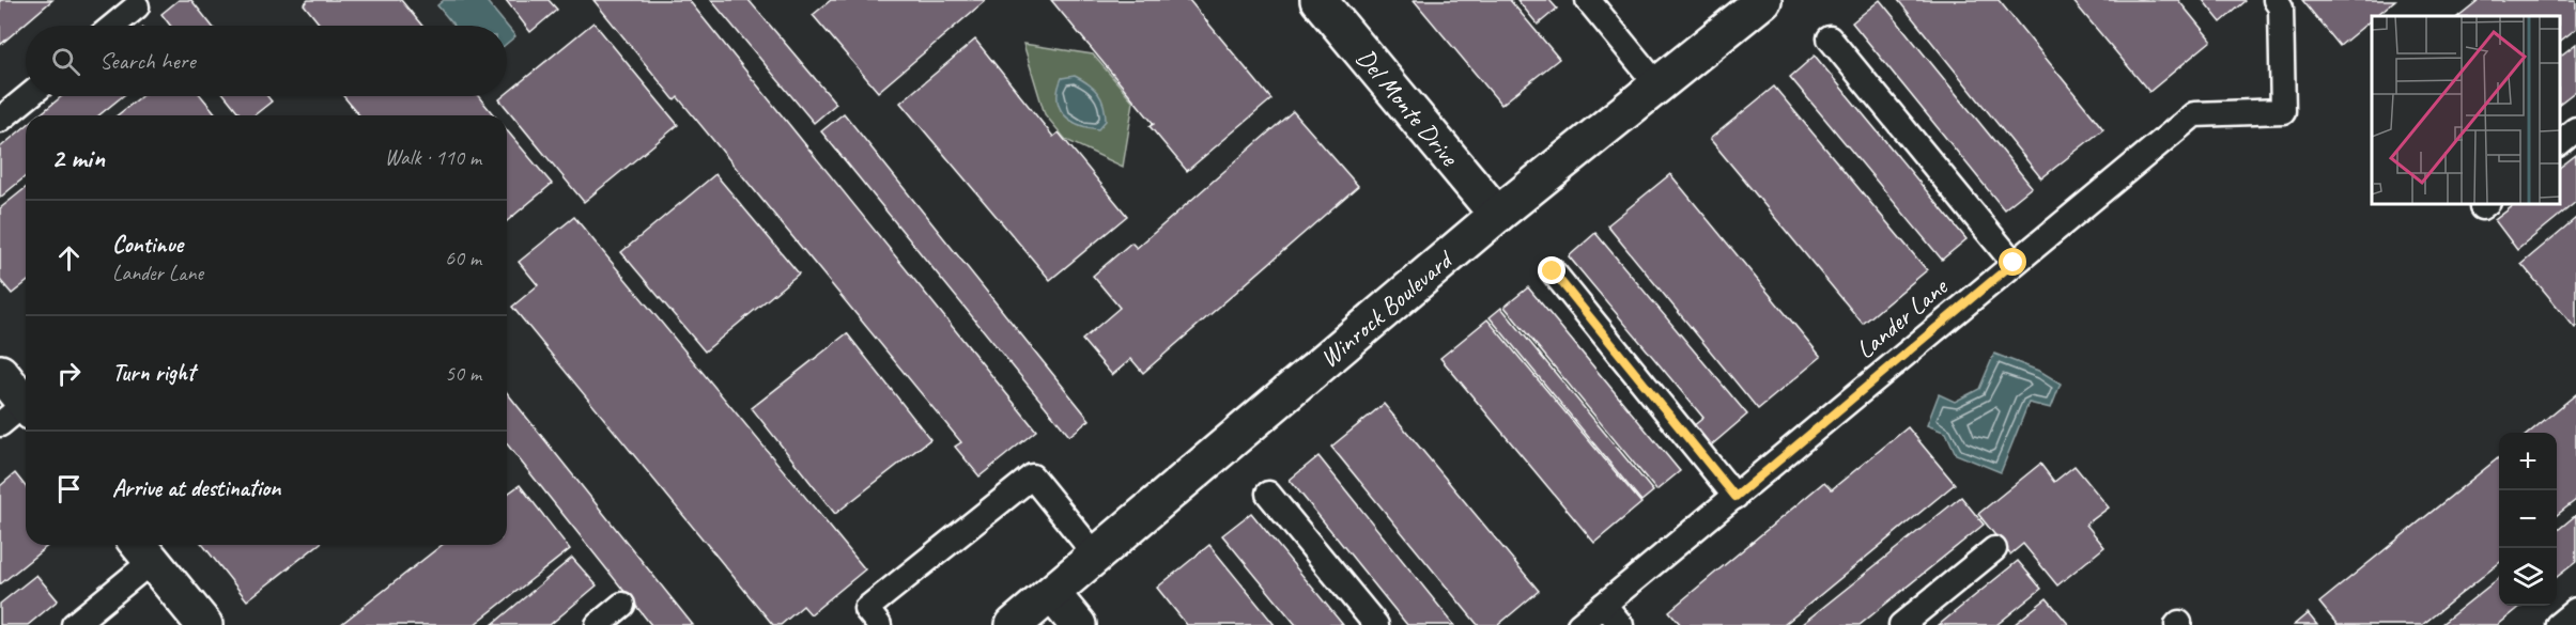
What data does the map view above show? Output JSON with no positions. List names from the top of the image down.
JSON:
{
  "streets": {
    "street": ["Del Monte Drive", "Winrock Boulevard"],
    "lane": ["Lander Lane"]
  },
  "crossings": [
    ["Del Monte Drive", "Winrock Boulevard"]
  ],
  "page": {
    "search": "Search here",
    "heading": ["2 min", "Walk · 110 m"],
    "list": [
      ["Continue", "Lander Lane", "60 m"],
      ["Turn right", "50 m"],
      "Arrive at destination"
    ],
    "map_buttons": ["+", "−"]
  }
}
